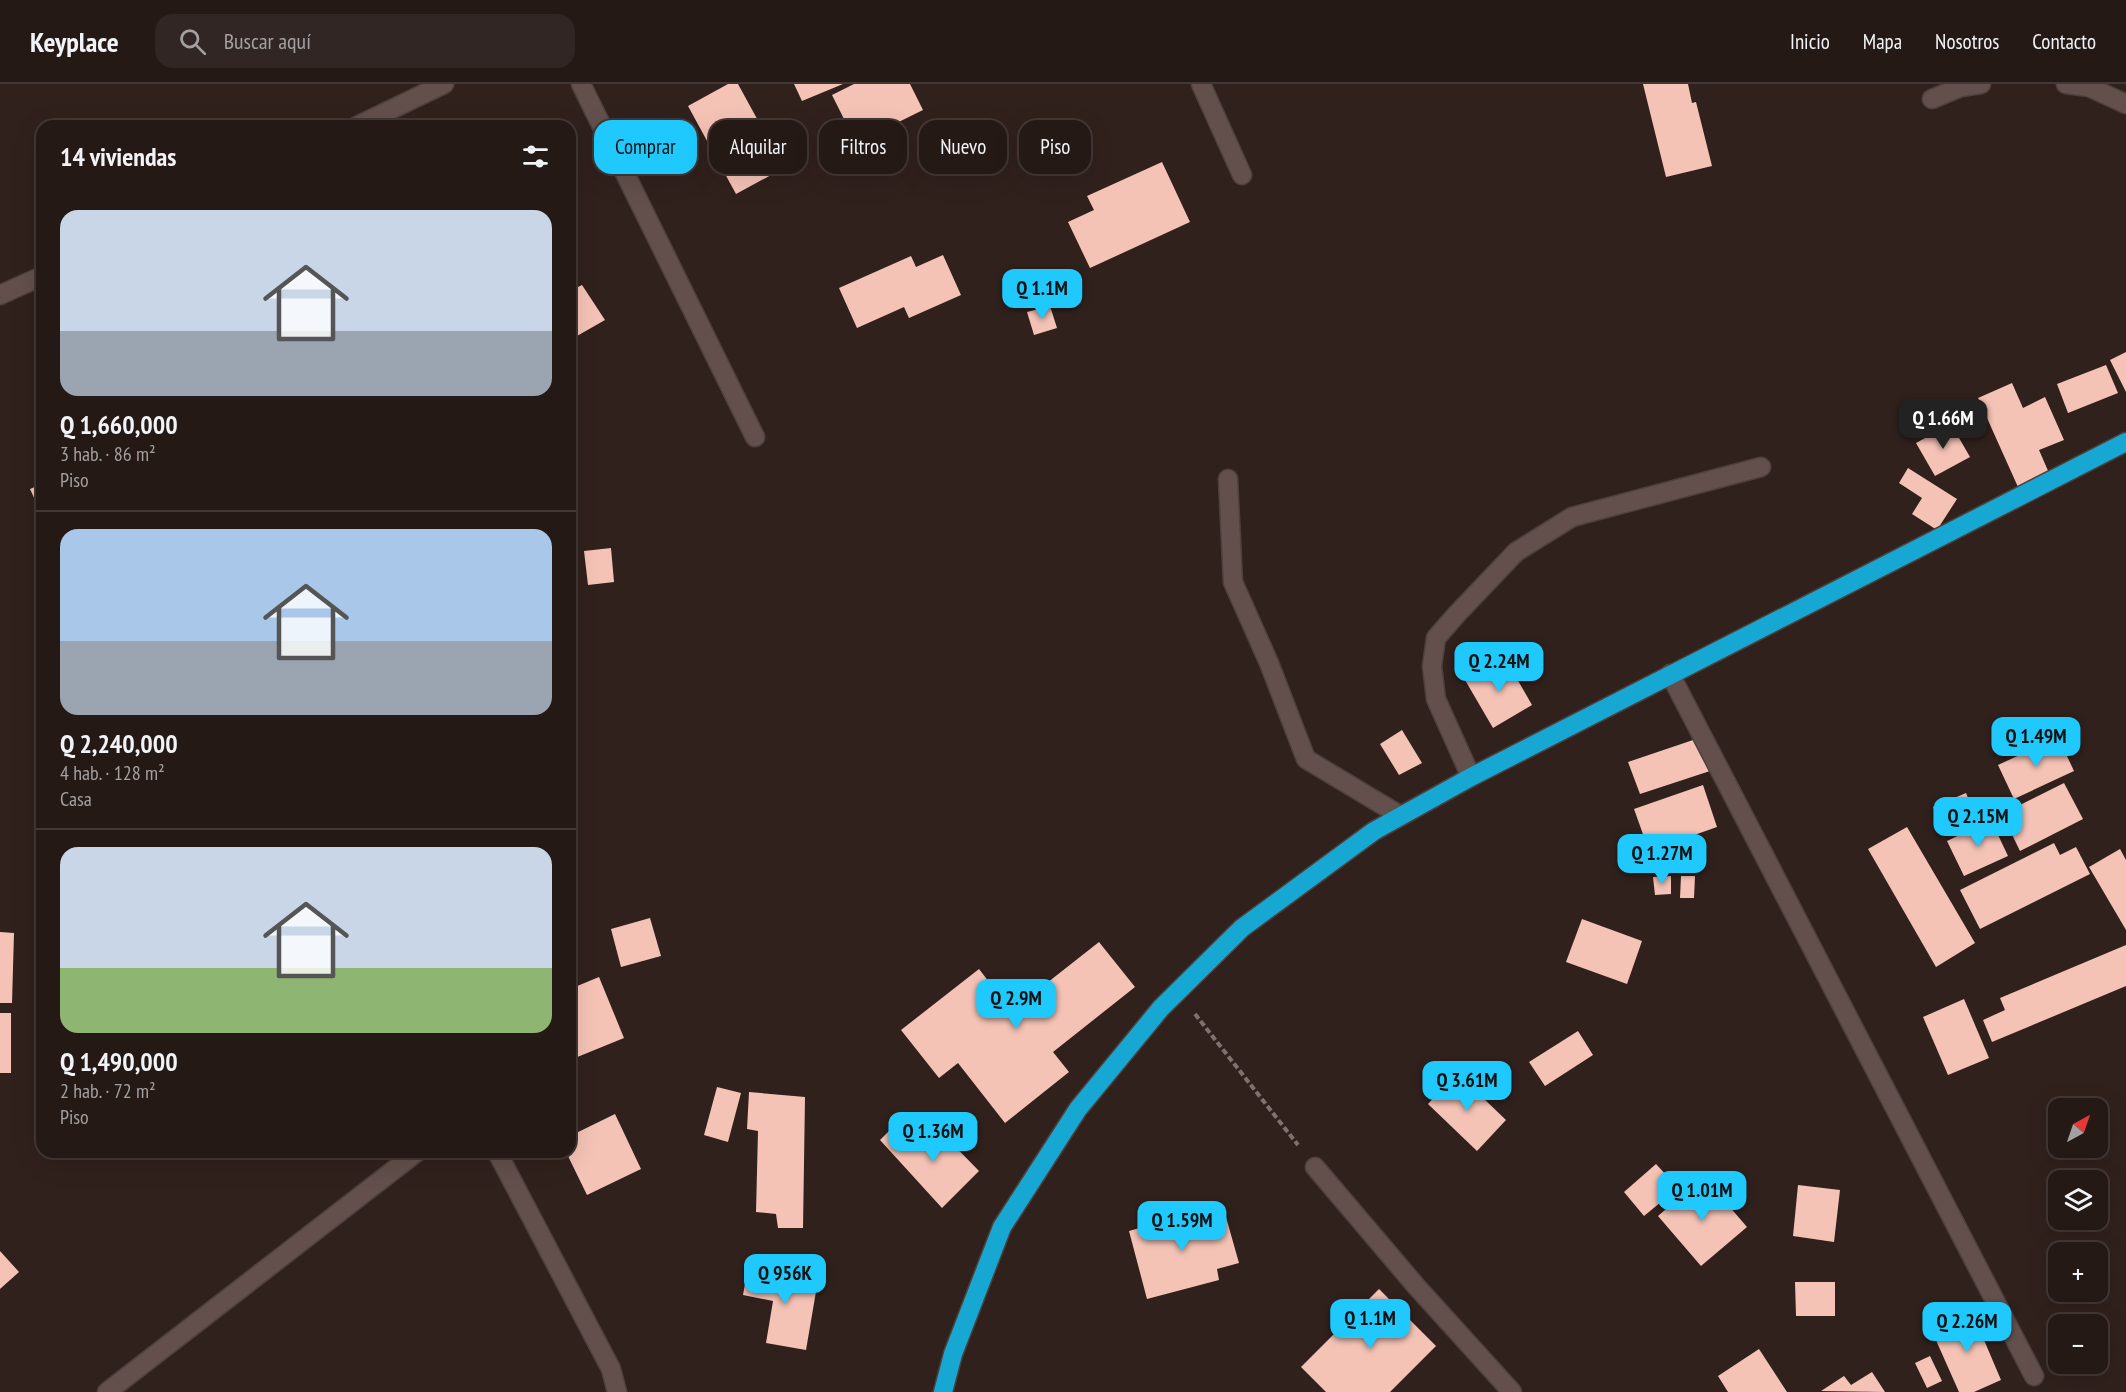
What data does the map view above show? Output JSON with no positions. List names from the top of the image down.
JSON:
{
  "north": "top right",
  "page": {
    "header": "Keyplace",
    "search": "Buscar aquí",
    "nav": [
      "Inicio",
      "Mapa",
      "Nosotros",
      "Contacto"
    ],
    "chip": [
      "Comprar",
      "Alquilar",
      "Filtros",
      "Nuevo",
      "Piso"
    ],
    "heading": "14 viviendas",
    "list": [
      {
        "name": "Q 1,660,000",
        "note": "3 hab. · 86 m² · Piso"
      },
      {
        "name": "Q 2,240,000",
        "note": "4 hab. · 128 m² · Casa"
      },
      {
        "name": "Q 1,490,000",
        "note": "2 hab. · 72 m² · Piso"
      }
    ],
    "price": [
      "Q 1.1M",
      "Q 1.66M",
      "Q 2.24M",
      "Q 1.49M",
      "Q 2.15M",
      "Q 1.27M",
      "Q 2.9M",
      "Q 3.61M",
      "Q 1.36M",
      "Q 1.01M",
      "Q 1.59M",
      "Q 956K",
      "Q 1.1M",
      "Q 2.26M"
    ],
    "map_buttons": ["+", "−"]
  }
}
